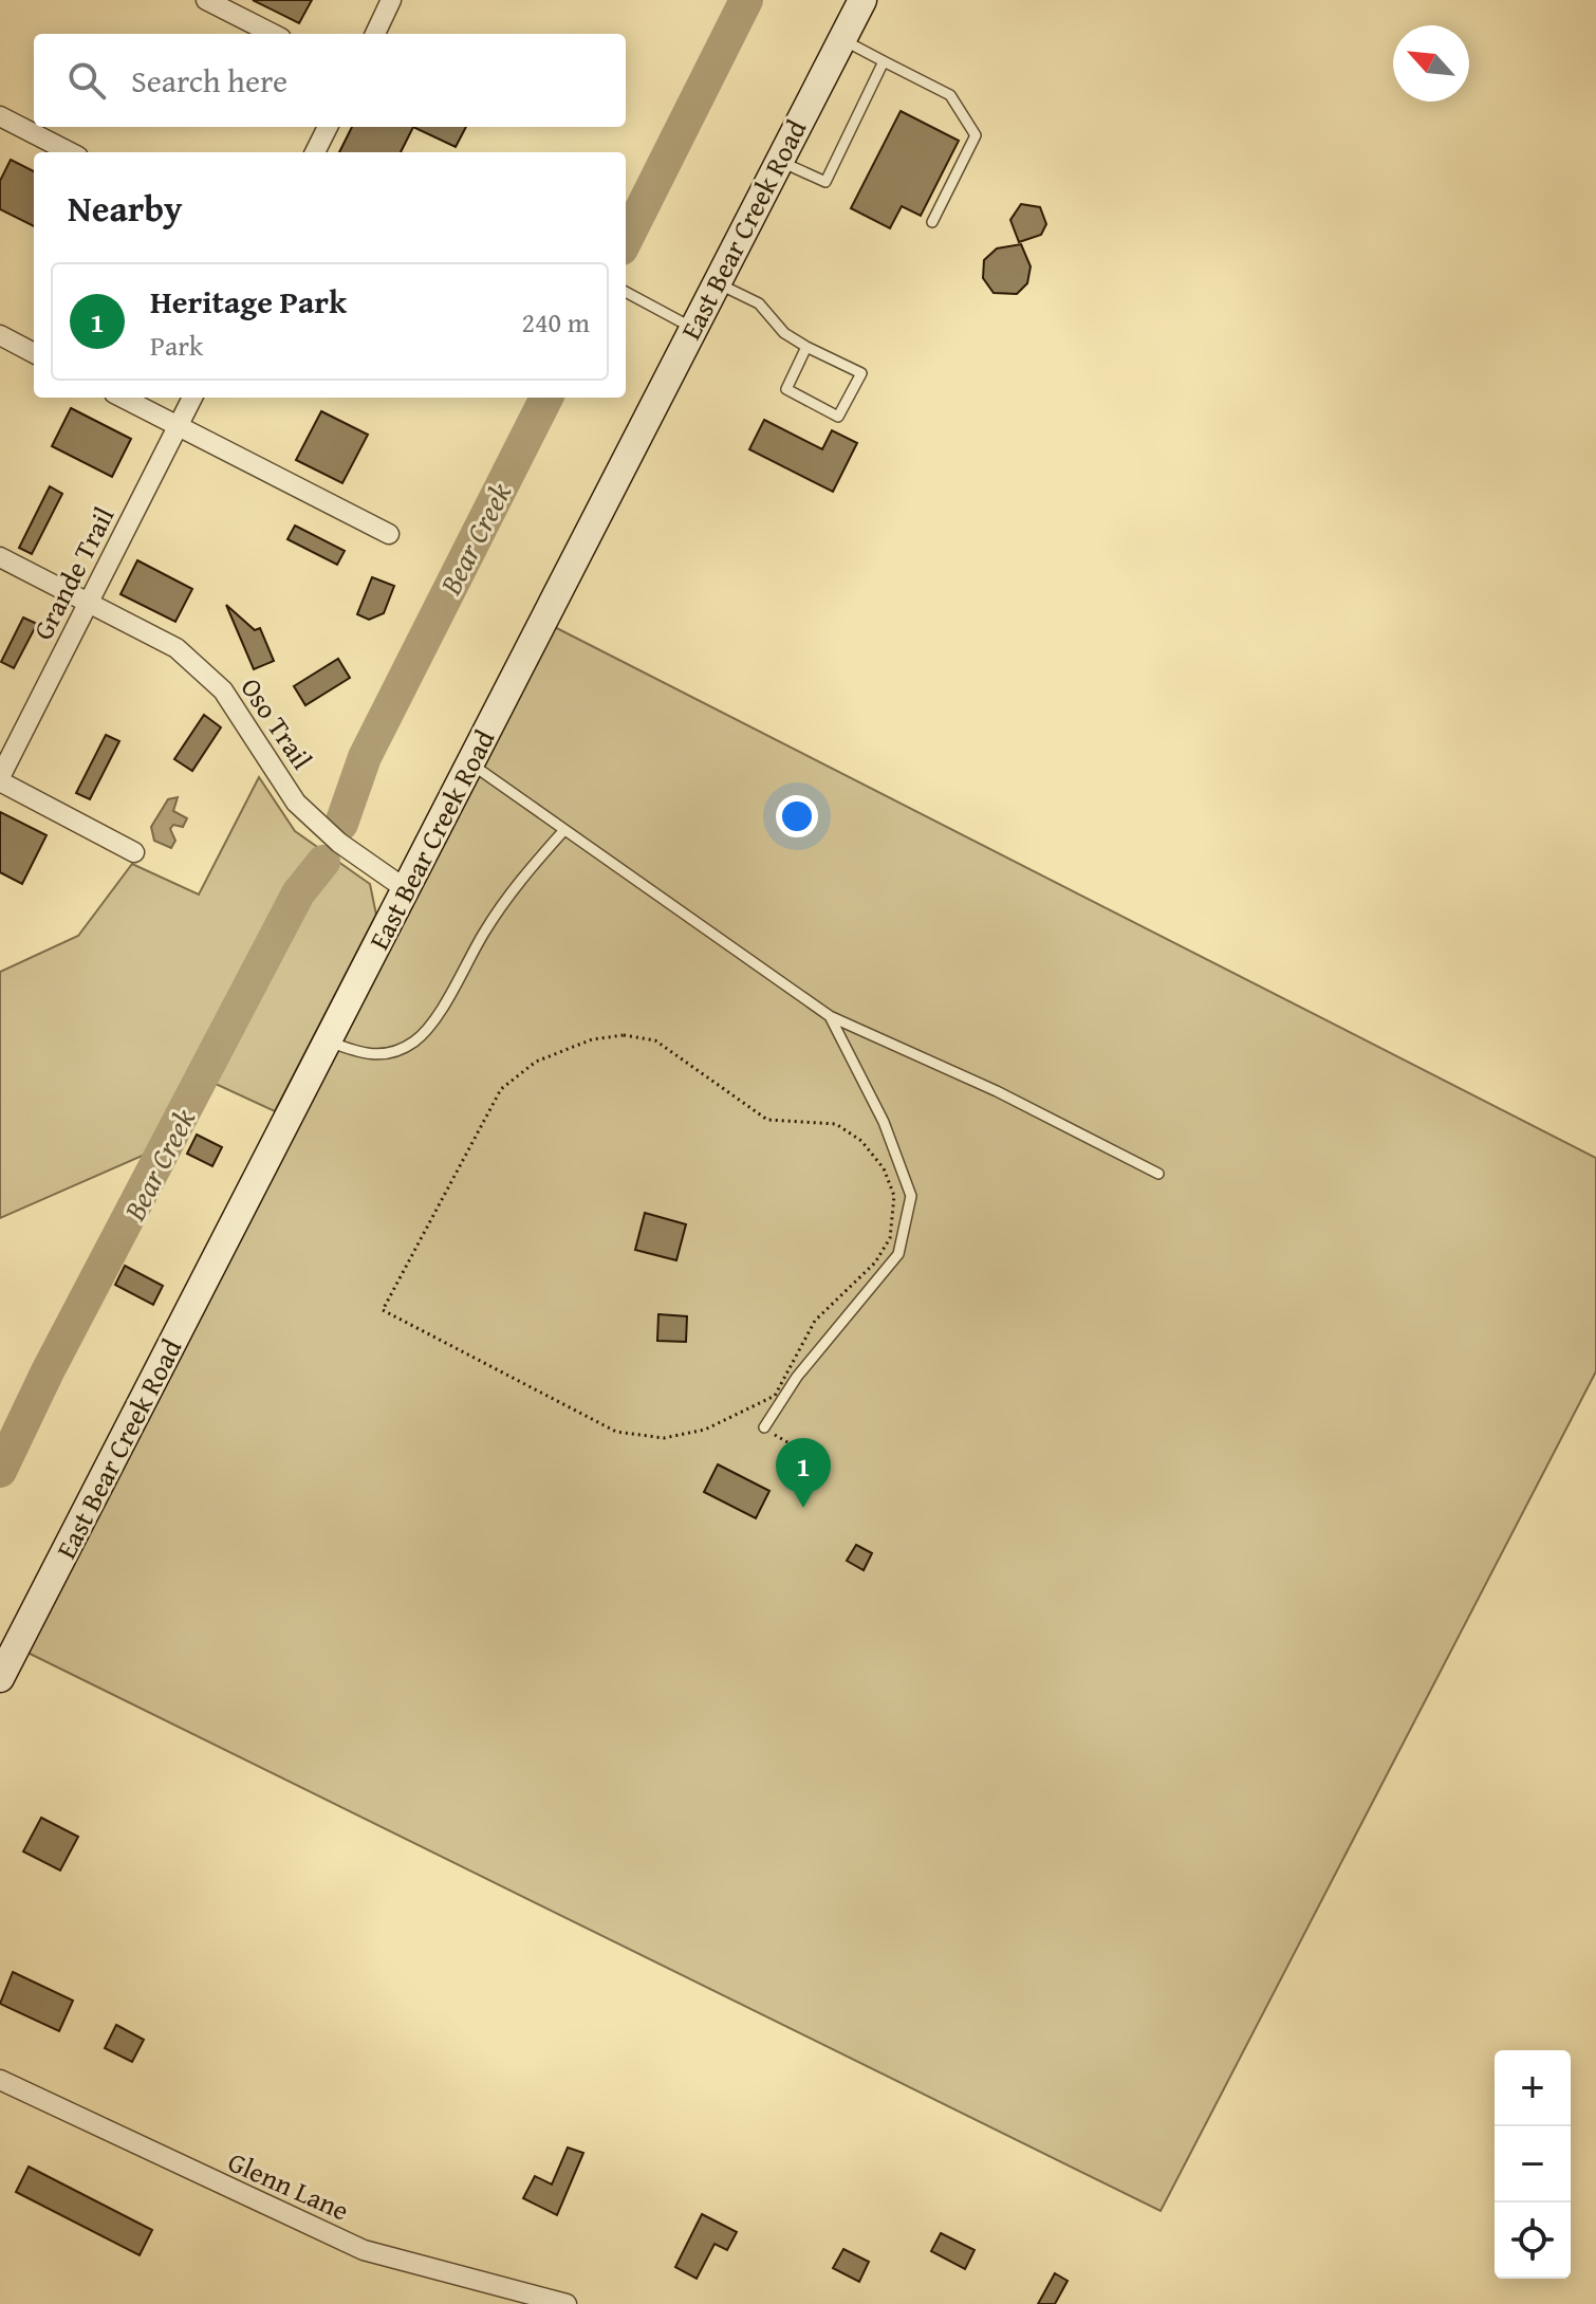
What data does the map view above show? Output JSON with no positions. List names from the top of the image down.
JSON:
{
  "streets": {
    "main road": ["East Bear Creek Road"],
    "street": ["Grande Trail", "Oso Trail", "Glenn Lane"]
  },
  "crossings": [
    ["East Bear Creek Road", "Oso Trail"],
    ["Grande Trail", "Oso Trail"]
  ],
  "water": ["Bear Creek"],
  "north": "top left",
  "page": {
    "search": "Search here",
    "heading": "Nearby",
    "list": [
      {
        "mark": "1",
        "name": "Heritage Park",
        "note": "Park",
        "value": "240 m"
      }
    ],
    "pins": "1",
    "map_buttons": ["+", "−"]
  }
}
